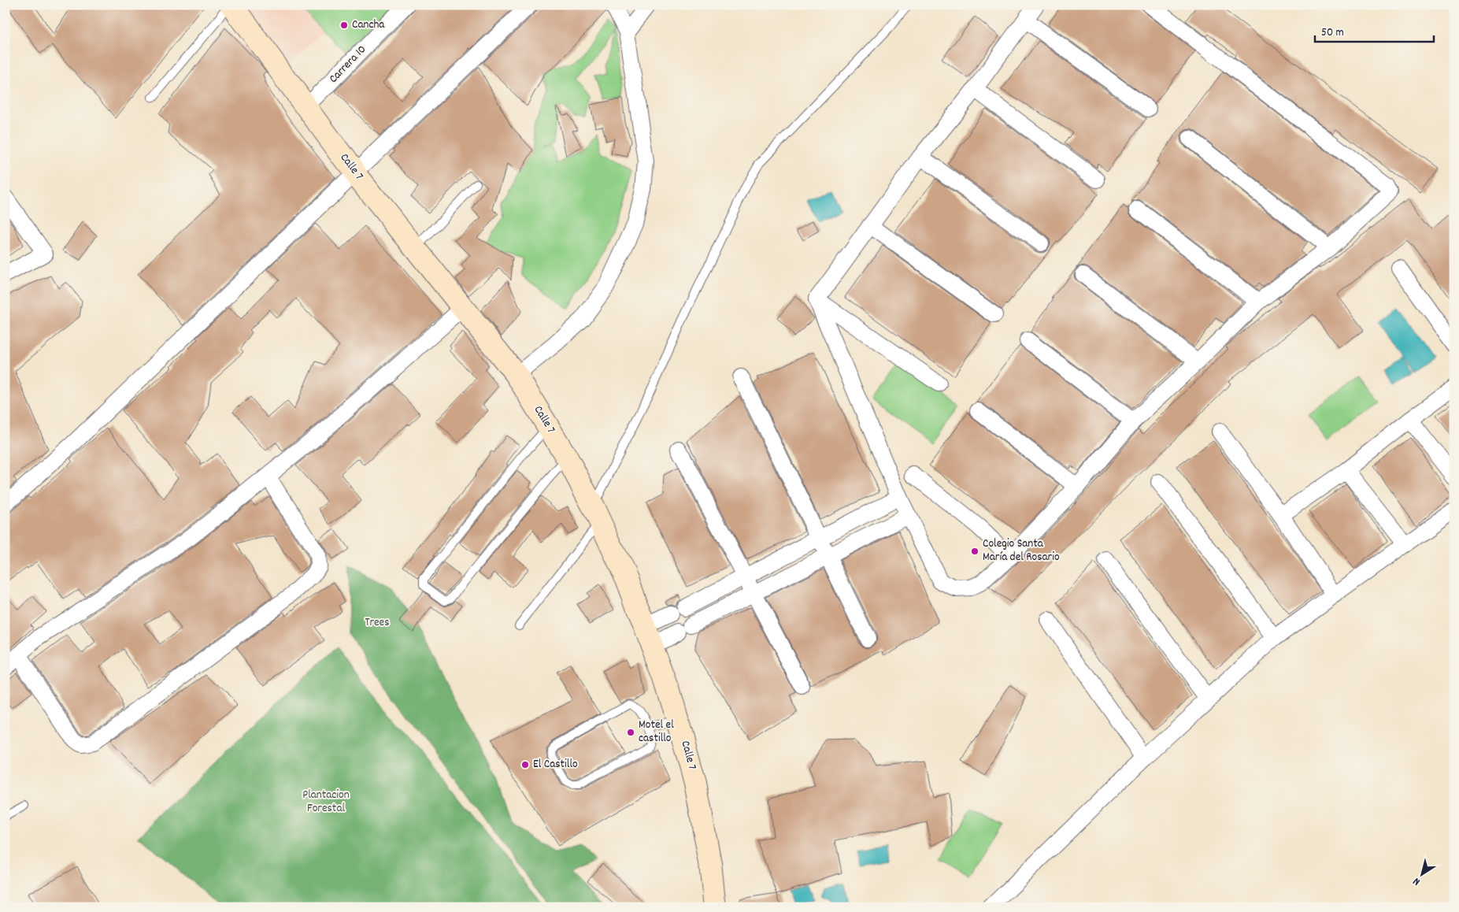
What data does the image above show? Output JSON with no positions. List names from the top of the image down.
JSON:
{
  "streets": {
    "street": ["Carrera 10", "Calle 7"]
  },
  "crossings": [
    ["Carrera 10", "Calle 7"]
  ],
  "parks": ["Trees", "Plantacion Forestal"],
  "places": [
    "Cancha",
    "Colegio Santa María del Rosario",
    "Motel el castillo",
    "El Castillo"
  ],
  "scale_bar": "50 m",
  "north": "bottom left"
}
